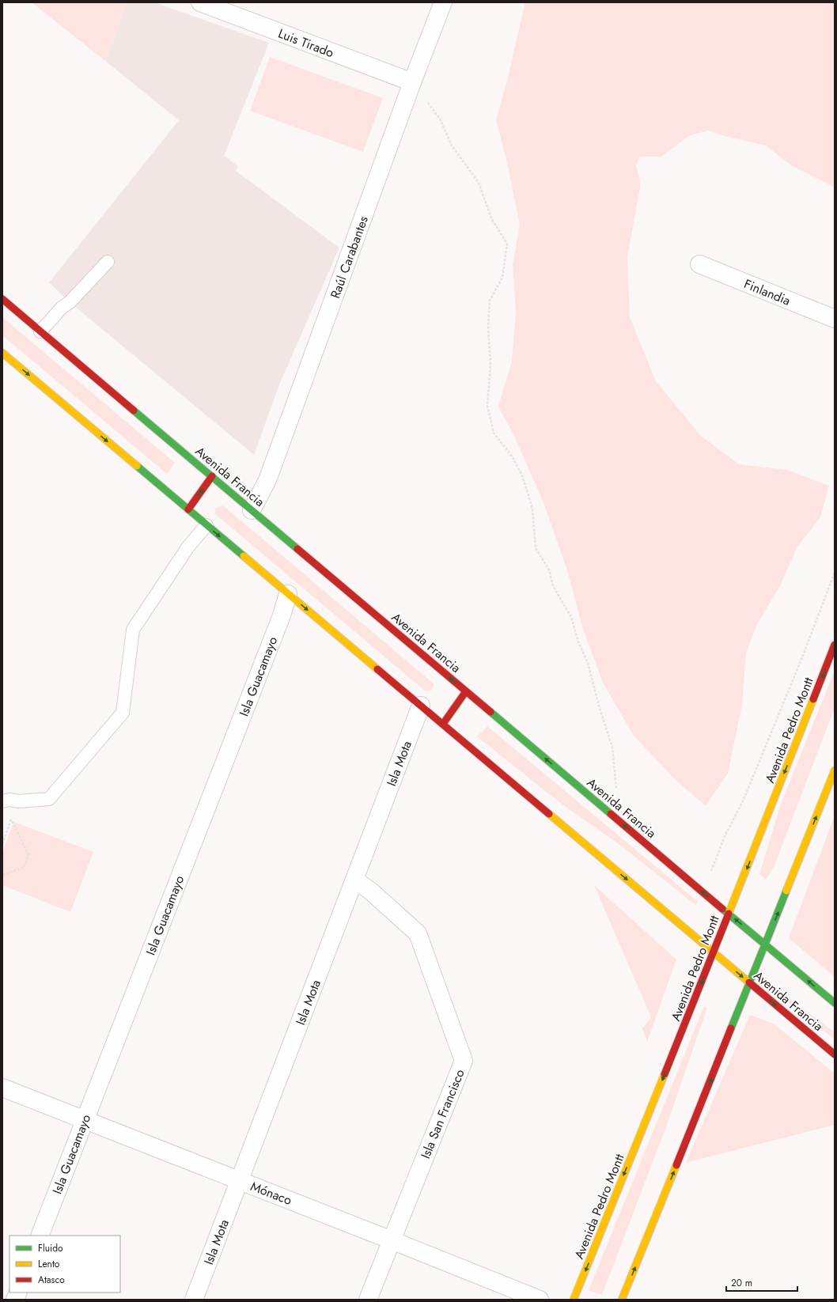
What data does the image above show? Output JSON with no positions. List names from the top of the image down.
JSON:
{
  "streets": {
    "main road": ["Avenida Francia", "Avenida Pedro Montt"],
    "street": [
      "Luis Tirado",
      "Raúl Carabantes",
      "Finlandia",
      "Isla Guacamayo",
      "Isla Mota",
      "Isla San Francisco",
      "Mónaco"
    ]
  },
  "crossings": [
    ["Luis Tirado", "Raúl Carabantes"],
    ["Raúl Carabantes", "Avenida Francia"],
    ["Avenida Francia", "Isla Guacamayo"],
    ["Avenida Francia", "Avenida Pedro Montt"],
    ["Avenida Francia", "Isla Mota"],
    ["Isla Guacamayo", "Mónaco"],
    ["Isla Mota", "Isla San Francisco"],
    ["Isla Mota", "Mónaco"],
    ["Isla San Francisco", "Mónaco"]
  ],
  "legend": ["Fluido", "Lento", "Atasco"],
  "scale_bar": "20 m"
}
